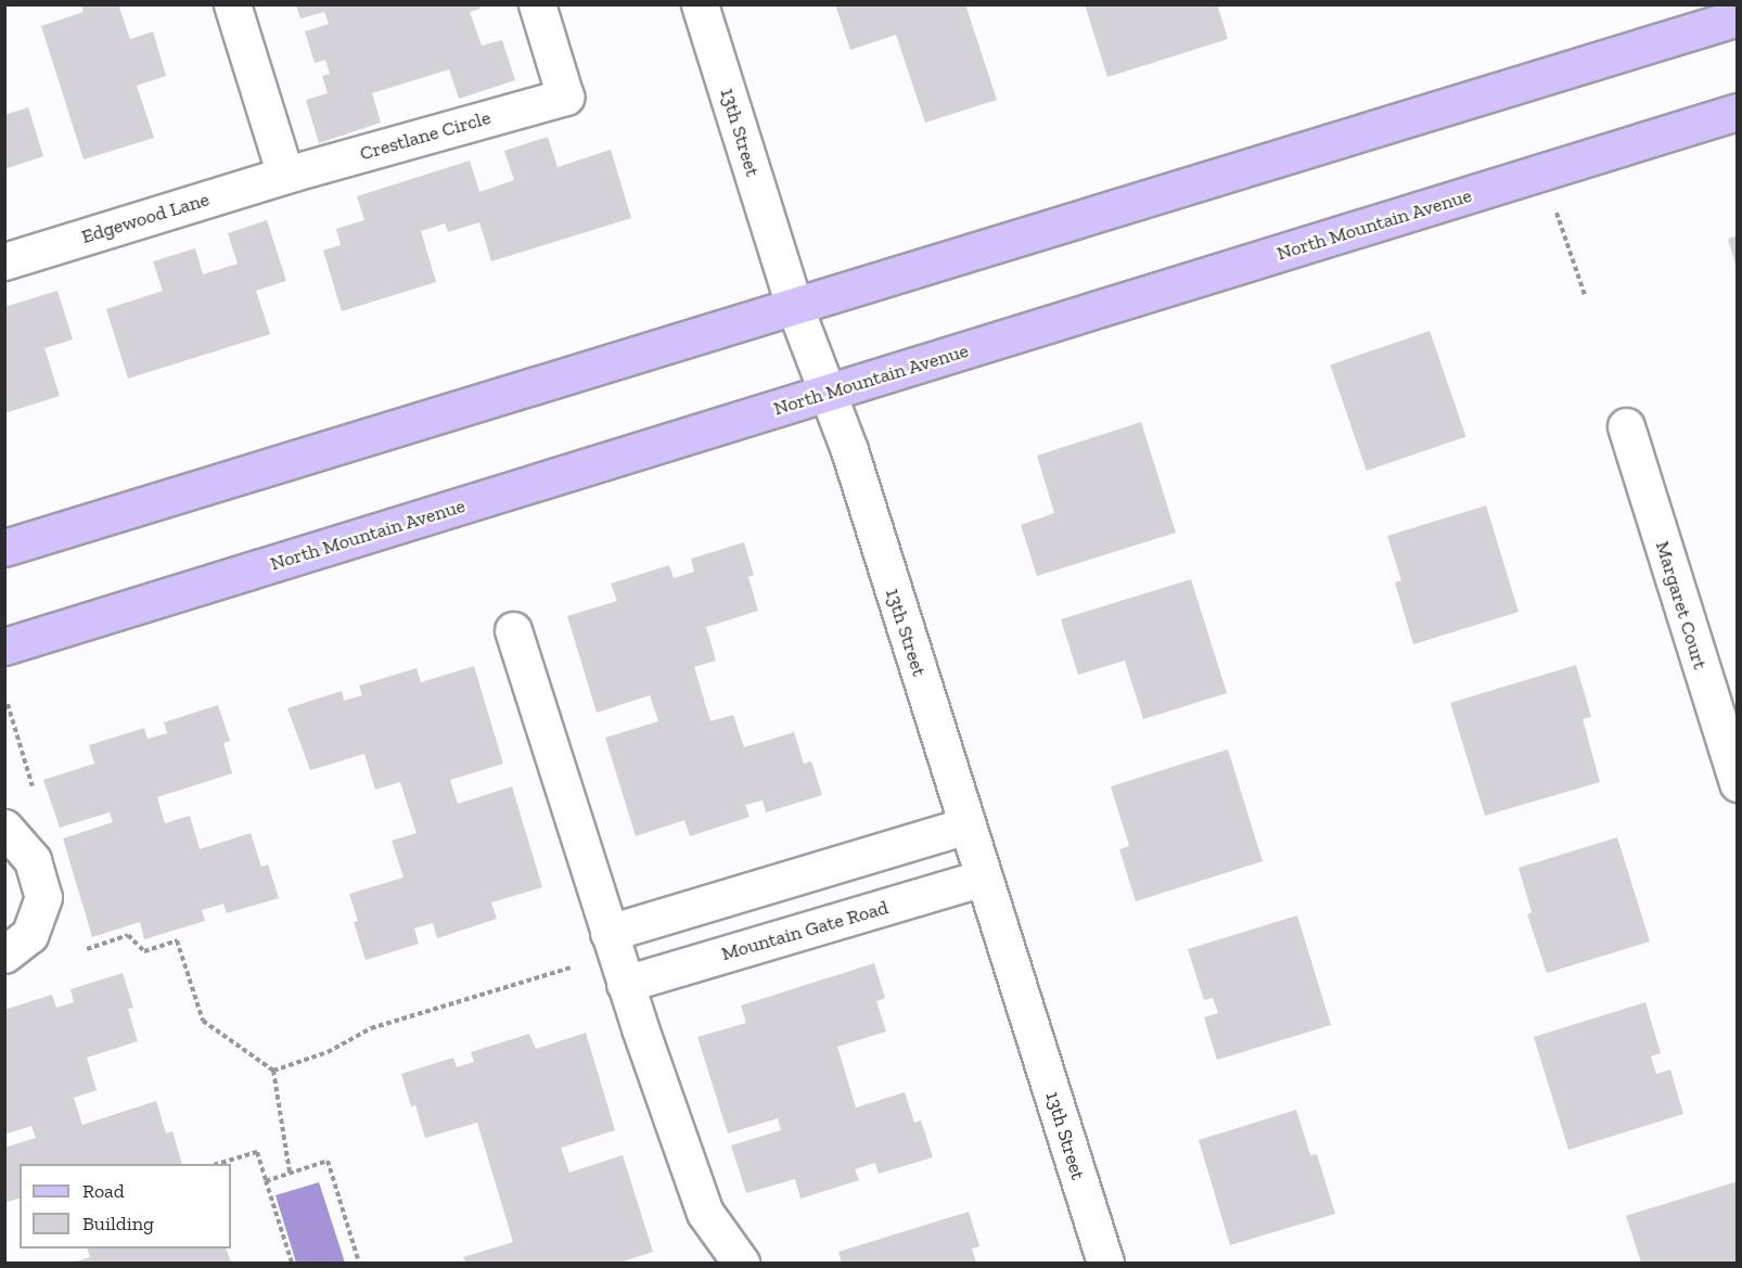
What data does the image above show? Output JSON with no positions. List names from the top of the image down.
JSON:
{
  "streets": {
    "main road": ["North Mountain Avenue"],
    "street": [
      "13th Street",
      "Crestlane Circle",
      "Edgewood Lane",
      "Margaret Court",
      "Mountain Gate Road"
    ]
  },
  "crossings": [
    ["13th Street", "North Mountain Avenue"],
    ["13th Street", "Mountain Gate Road"],
    ["Crestlane Circle", "Edgewood Lane"]
  ],
  "legend": ["Road", "Building"]
}
